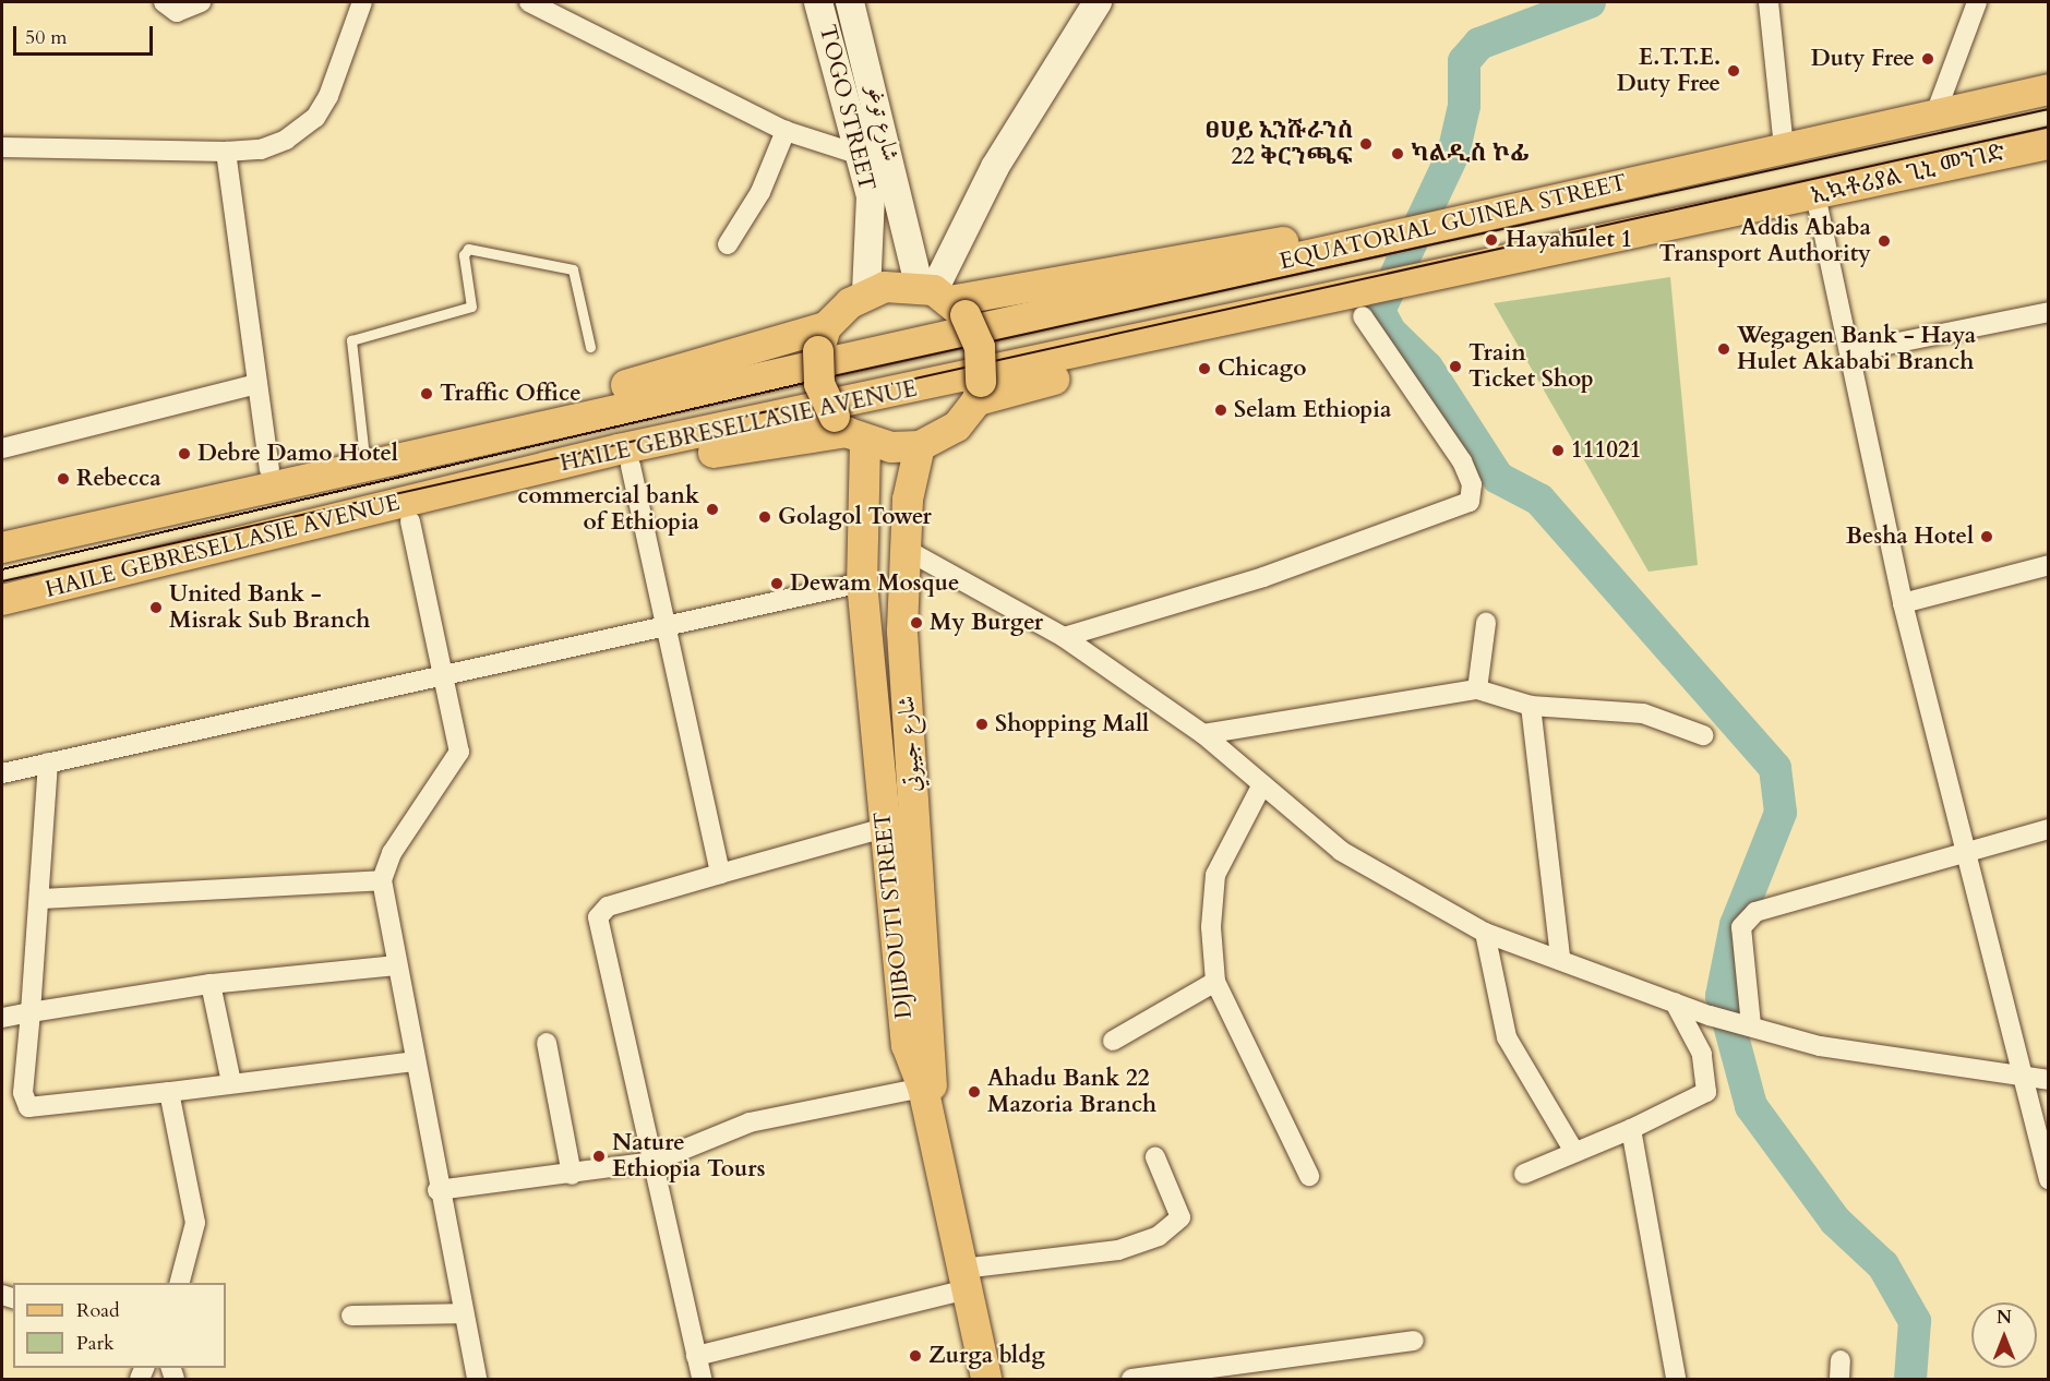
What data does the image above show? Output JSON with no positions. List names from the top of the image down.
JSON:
{
  "streets": {
    "main road": [
      "ኢኳቶሪያል ጊኒ መንገድ",
      "EQUATORIAL GUINEA STREET",
      "HAILE GEBRESELLASIE AVENUE",
      "شارع جيبوتي",
      "DJIBOUTI STREET"
    ],
    "street": ["TOGO STREET", "شارع توغو"]
  },
  "crossings": [
    ["TOGO STREET", "شارع توغو"],
    ["TOGO STREET", "شارع جيبوتي"],
    ["TOGO STREET", "DJIBOUTI STREET"],
    ["شارع توغو", "شارع جيبوتي"],
    ["شارع توغو", "DJIBOUTI STREET"],
    ["ኢኳቶሪያል ጊኒ መንገድ", "EQUATORIAL GUINEA STREET"],
    ["EQUATORIAL GUINEA STREET", "HAILE GEBRESELLASIE AVENUE"],
    ["شارع جيبوتي", "DJIBOUTI STREET"]
  ],
  "places": [
    "Duty Free",
    "E.T.T.E. Duty Free",
    "ፀሀይ ኢንሹራንስ 22 ቅርንጫፍ",
    "ካልዲስ ኮፊ",
    "Hayahulet 1",
    "Addis Ababa Transport Authority",
    "Wegagen Bank - Haya Hulet Akababi Branch",
    "Train Ticket Shop",
    "Chicago",
    "Traffic Office",
    "Selam Ethiopia",
    "111021",
    "Debre Damo Hotel",
    "Rebecca",
    "commercial bank of Ethiopia",
    "Golagol Tower",
    "Besha Hotel",
    "Dewam Mosque",
    "United Bank - Misrak Sub Branch",
    "My Burger",
    "Shopping Mall",
    "Ahadu Bank 22 Mazoria Branch",
    "Nature Ethiopia Tours",
    "Zurga bldg"
  ],
  "legend": ["Road", "Park"],
  "scale_bar": "50 m",
  "north": "top"
}
